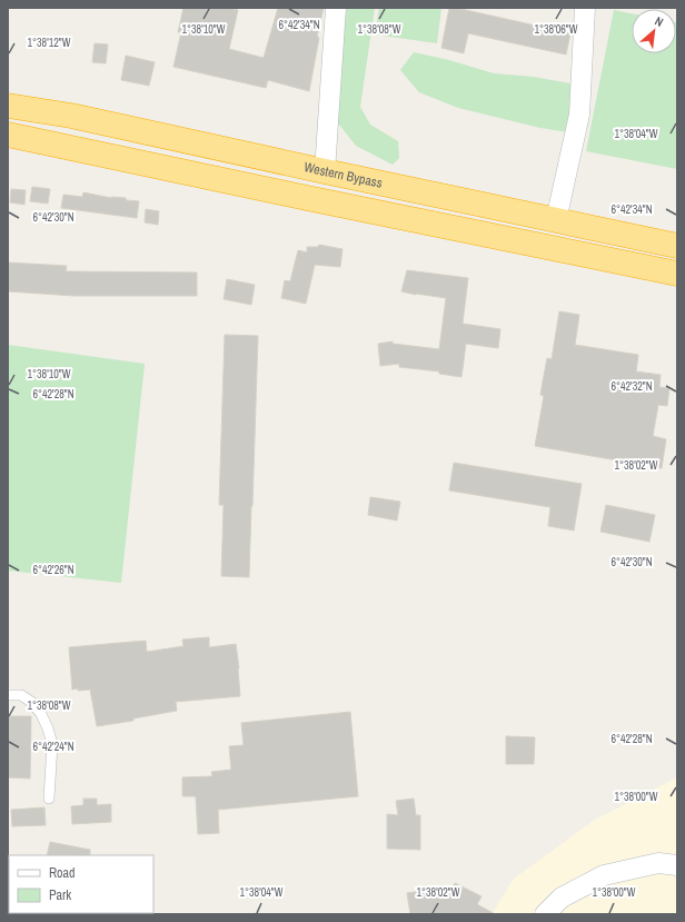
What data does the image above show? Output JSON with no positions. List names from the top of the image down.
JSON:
{
  "streets": {
    "highway": ["Western Bypass"]
  },
  "legend": ["Road", "Park"],
  "north": "top right",
  "coordinates": [
    "6°42'34\"N",
    "1°38'10\"W",
    "1°38'08\"W",
    "1°38'06\"W",
    "1°38'12\"W",
    "1°38'04\"W",
    "6°42'30\"N",
    "6°42'32\"N",
    "6°42'28\"N",
    "1°38'02\"W",
    "6°42'26\"N",
    "6°42'24\"N",
    "1°38'00\"W"
  ]
}
